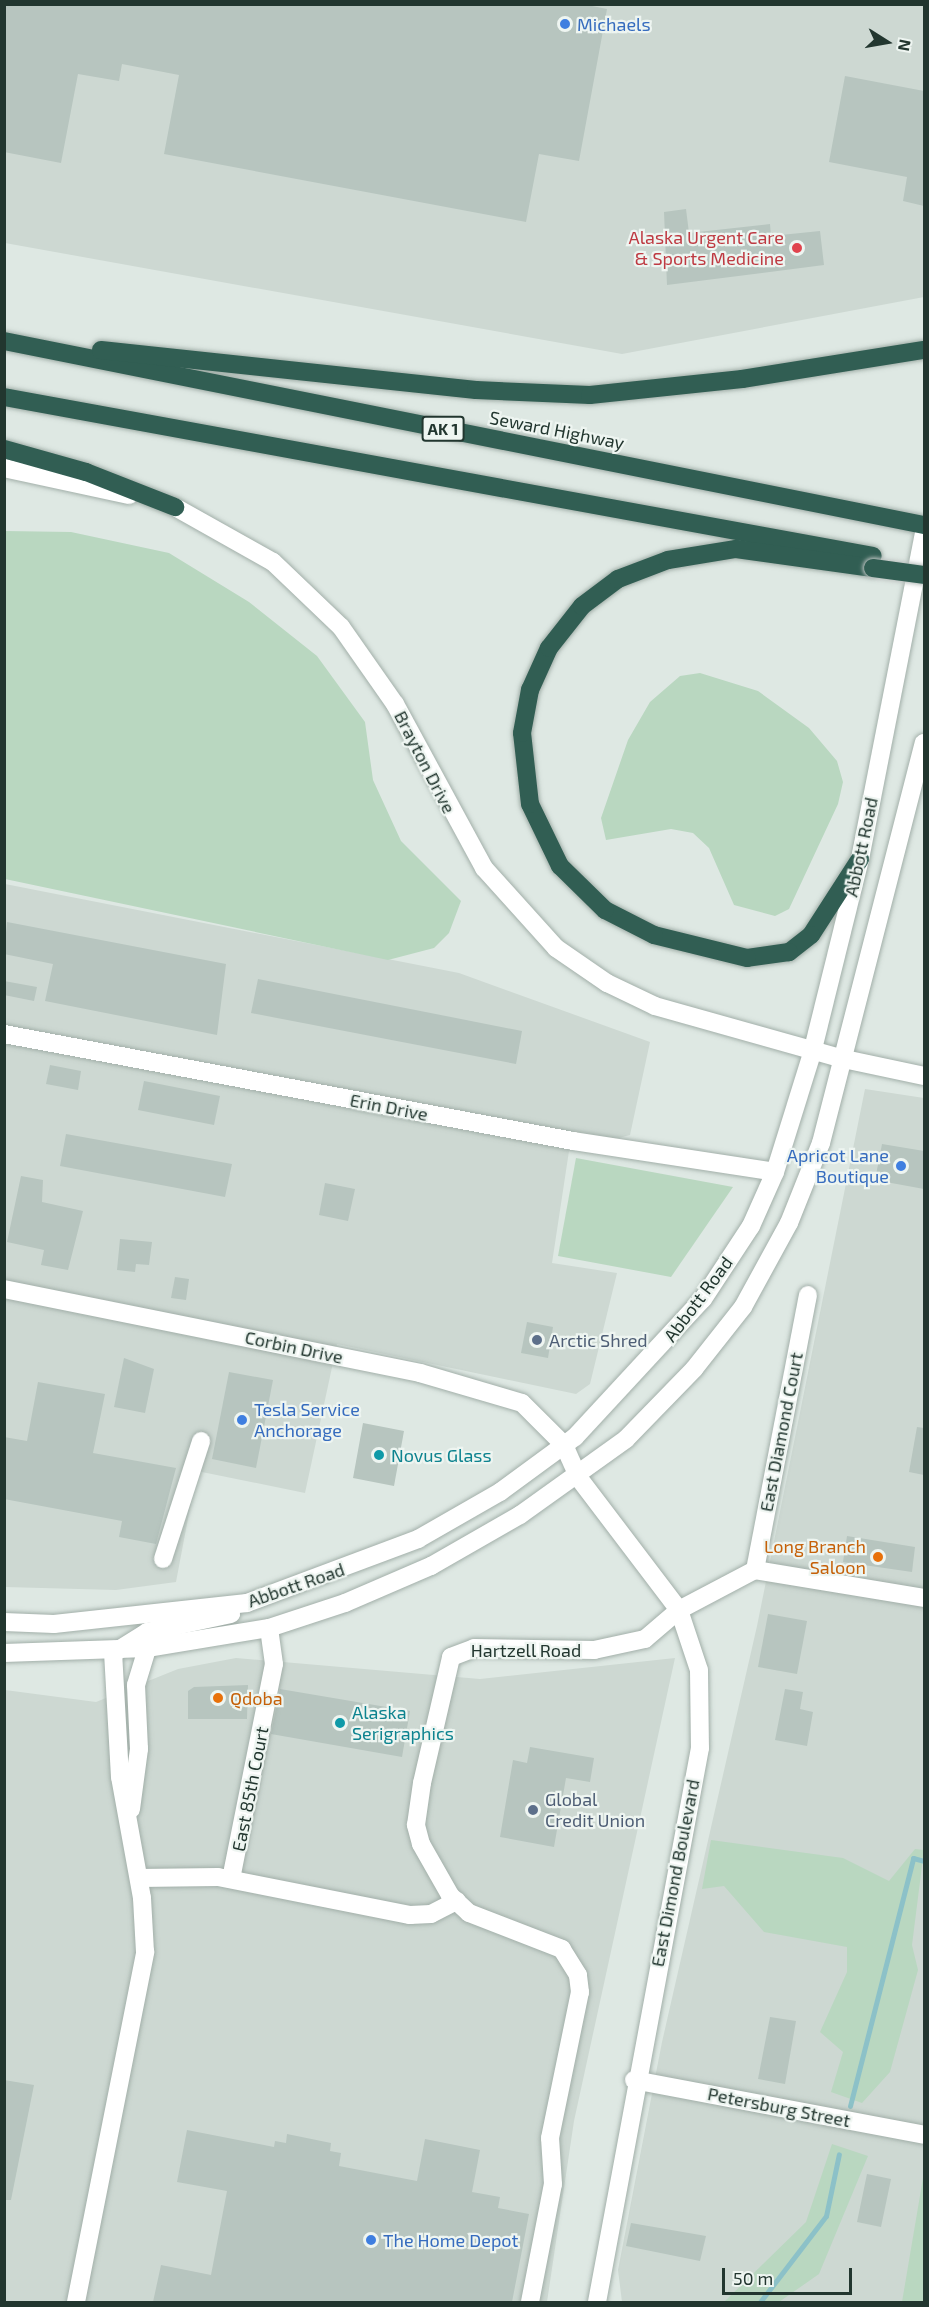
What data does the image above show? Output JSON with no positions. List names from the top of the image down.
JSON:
{
  "streets": {
    "highway": ["AK 1", "Seward Highway"],
    "street": [
      "Brayton Drive",
      "Abbott Road",
      "Erin Drive",
      "Corbin Drive",
      "East Diamond Court",
      "Hartzell Road",
      "East 85th Court",
      "East Dimond Boulevard",
      "Petersburg Street"
    ]
  },
  "crossings": [
    ["Seward Highway", "Abbott Road"],
    ["Brayton Drive", "Abbott Road"],
    ["Abbott Road", "Erin Drive"],
    ["Abbott Road", "Corbin Drive"],
    ["Abbott Road", "East 85th Court"],
    ["Abbott Road", "East Dimond Boulevard"],
    ["Corbin Drive", "East Dimond Boulevard"],
    ["East Diamond Court", "Hartzell Road"],
    ["Hartzell Road", "East Dimond Boulevard"],
    ["East Dimond Boulevard", "Petersburg Street"]
  ],
  "places": [
    "Michaels",
    "Alaska Urgent Care & Sports Medicine",
    "Apricot Lane Boutique",
    "Arctic Shred",
    "Tesla Service Anchorage",
    "Novus Glass",
    "Long Branch Saloon",
    "Qdoba",
    "Alaska Serigraphics",
    "Global Credit Union",
    "The Home Depot"
  ],
  "scale_bar": "50 m",
  "north": "right"
}
